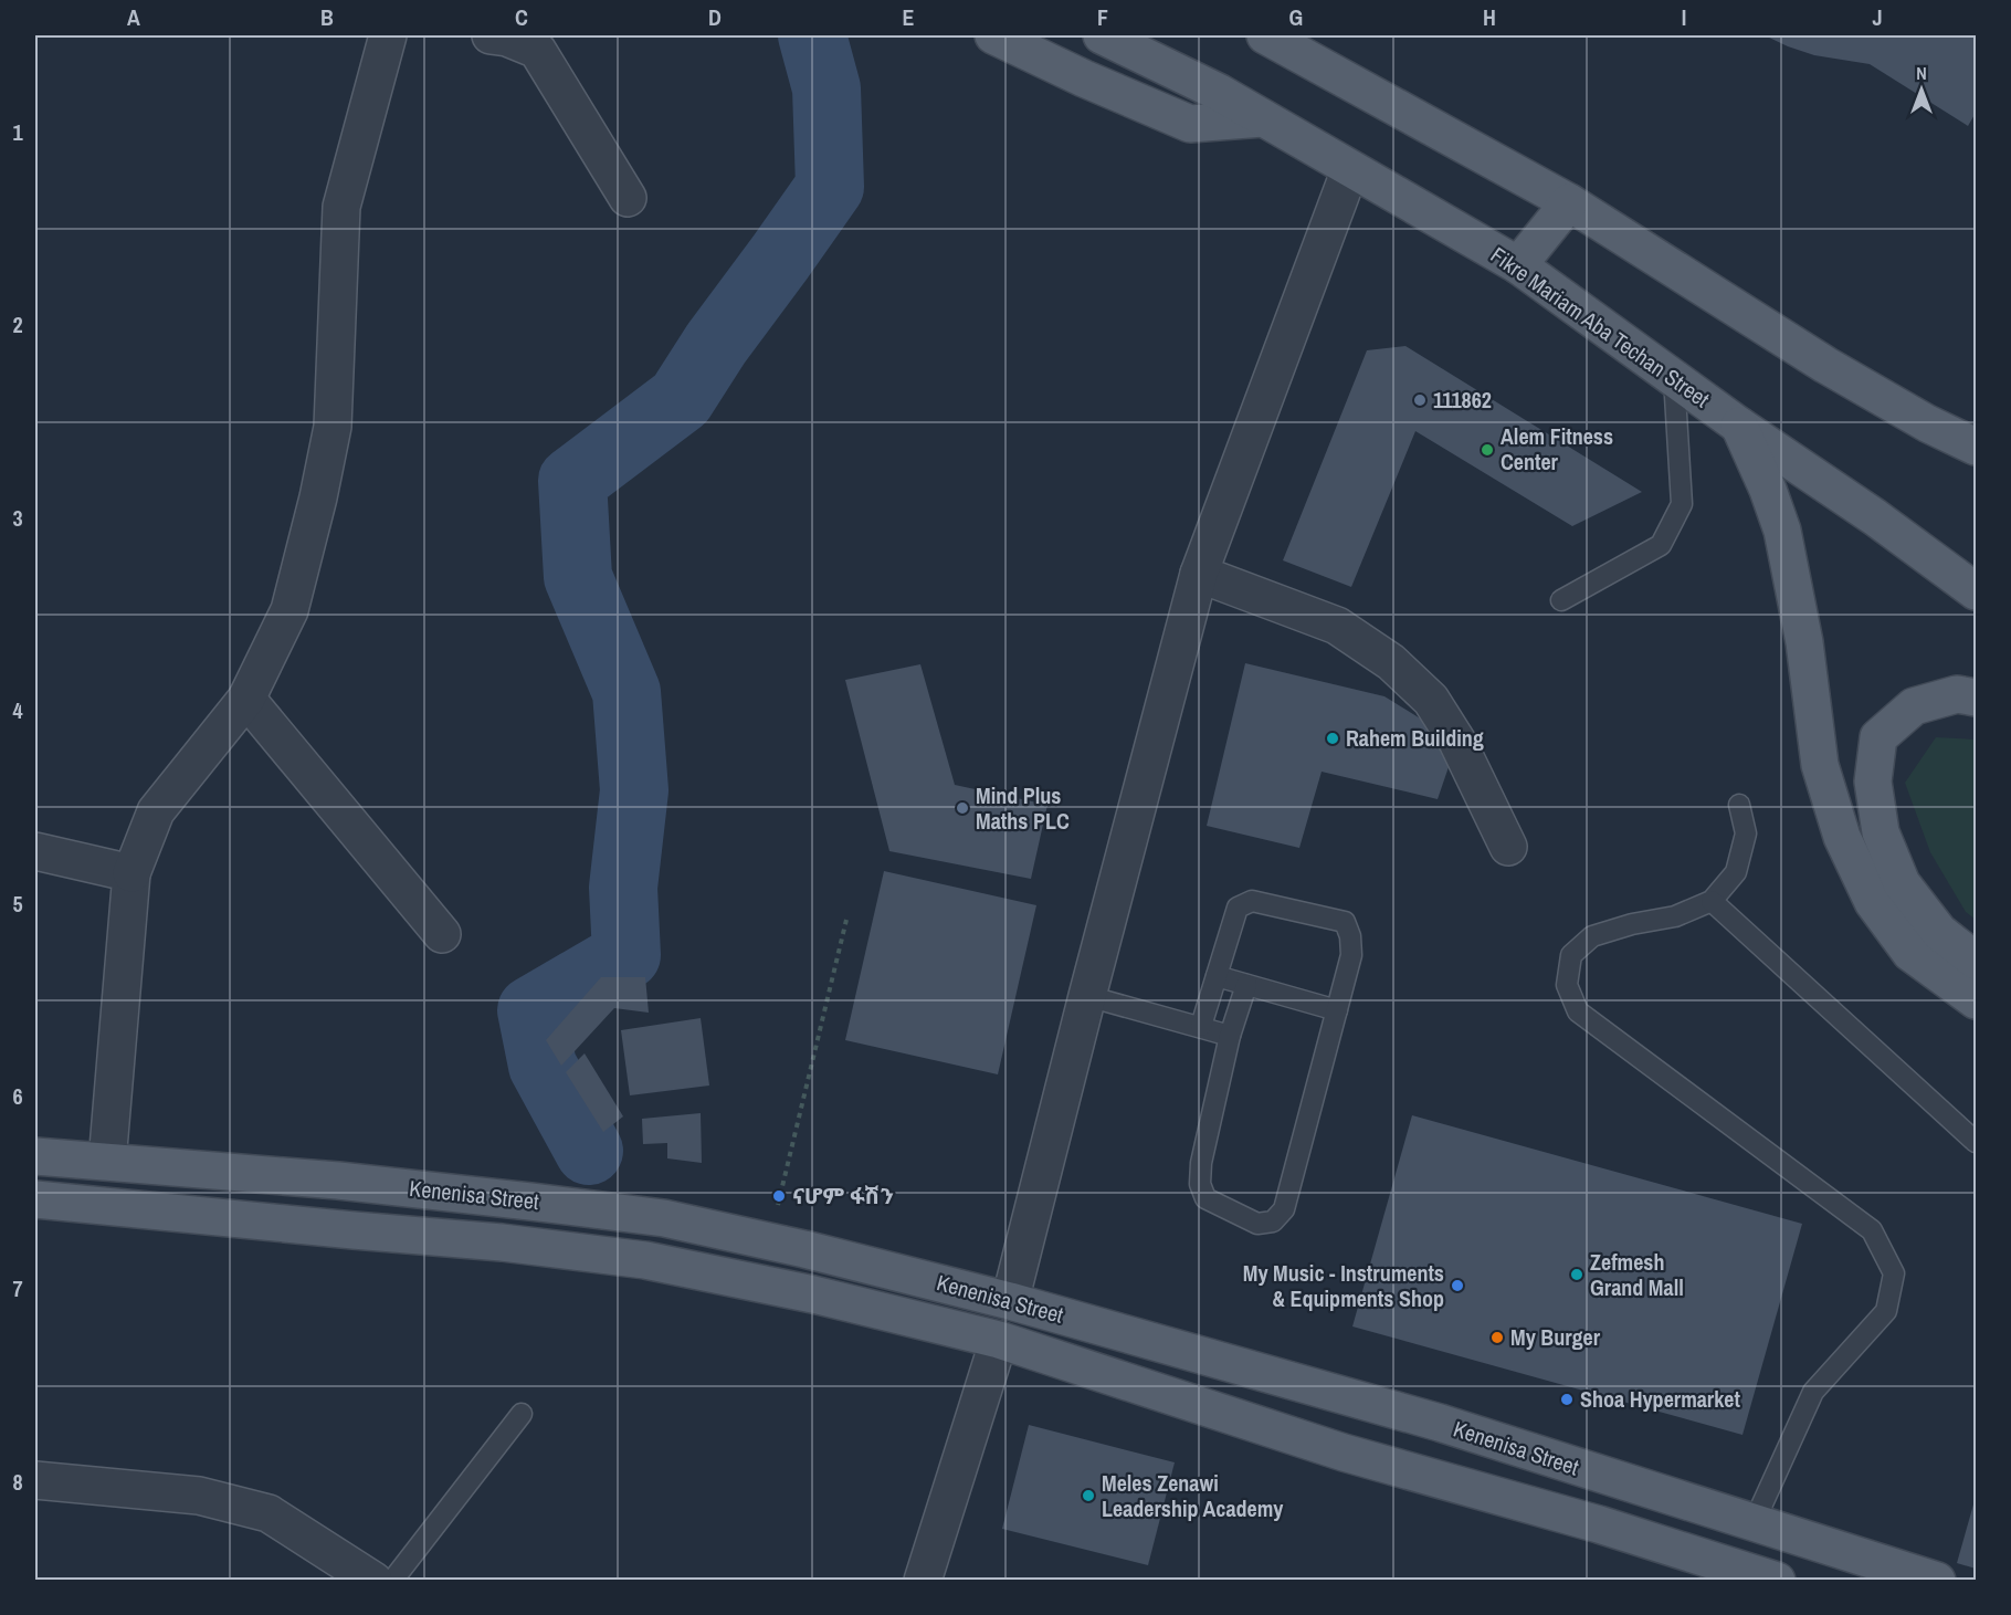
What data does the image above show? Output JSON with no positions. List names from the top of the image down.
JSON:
{
  "streets": {
    "main road": ["Fikre Mariam Aba Techan Street", "Kenenisa Street"]
  },
  "places": [
    "111862",
    "Alem Fitness Center",
    "Rahem Building",
    "Mind Plus Maths PLC",
    "ናሆም ፋሽን",
    "Zefmesh Grand Mall",
    "My Music - Instruments & Equipments Shop",
    "My Burger",
    "Shoa Hypermarket",
    "Meles Zenawi Leadership Academy"
  ],
  "north": "top",
  "grid": {
    "columns": [
      "A",
      "B",
      "C",
      "D",
      "E",
      "F",
      "G",
      "H",
      "I",
      "J"
    ],
    "rows": [
      "1",
      "2",
      "3",
      "4",
      "5",
      "6",
      "7",
      "8"
    ]
  }
}
